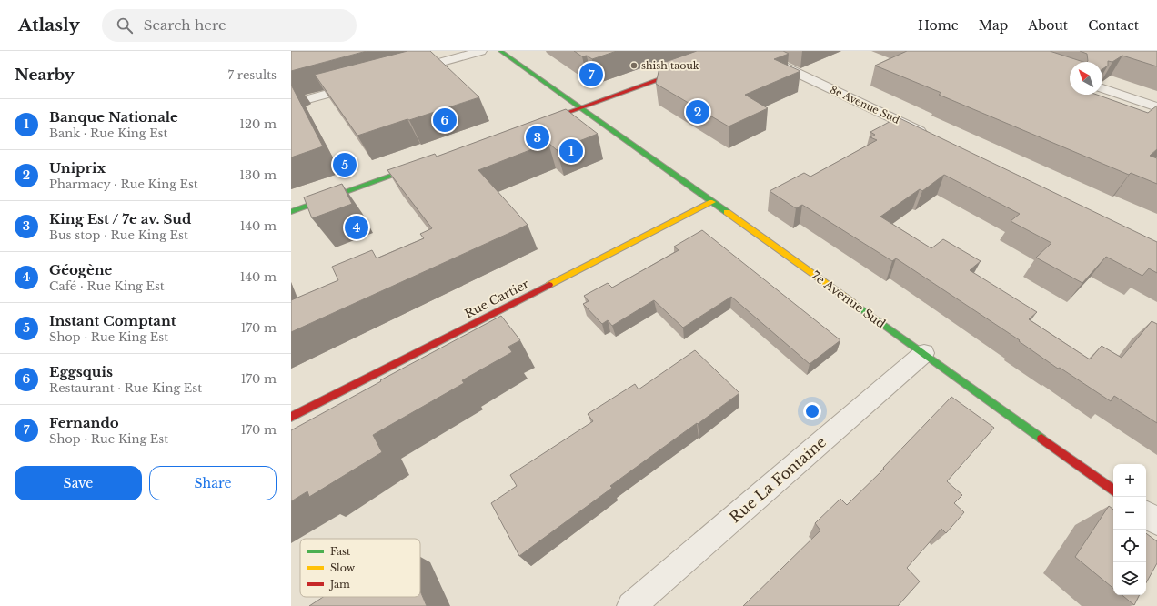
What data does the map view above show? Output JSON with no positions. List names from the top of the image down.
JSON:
{
  "streets": {
    "street": [
      "8e Avenue Sud",
      "Rue Cartier",
      "7e Avenue Sud",
      "Rue La Fontaine"
    ]
  },
  "crossings": [
    ["Rue Cartier", "7e Avenue Sud"],
    ["7e Avenue Sud", "Rue La Fontaine"]
  ],
  "places": ["shish taouk"],
  "legend": ["Fast", "Slow", "Jam"],
  "north": "top left",
  "page": {
    "header": "Atlasly",
    "search": "Search here",
    "nav": [
      "Home",
      "Map",
      "About",
      "Contact"
    ],
    "heading": ["Nearby", "7 results"],
    "pins": [
      "7",
      "2",
      "6",
      "3",
      "1",
      "5",
      "4"
    ],
    "list": [
      {
        "mark": "1",
        "name": "Banque Nationale",
        "note": "Bank · Rue King Est",
        "value": "120 m"
      },
      {
        "mark": "2",
        "name": "Uniprix",
        "note": "Pharmacy · Rue King Est",
        "value": "130 m"
      },
      {
        "mark": "3",
        "name": "King Est / 7e av. Sud",
        "note": "Bus stop · Rue King Est",
        "value": "140 m"
      },
      {
        "mark": "4",
        "name": "Géogène",
        "note": "Café · Rue King Est",
        "value": "140 m"
      },
      {
        "mark": "5",
        "name": "Instant Comptant",
        "note": "Shop · Rue King Est",
        "value": "170 m"
      },
      {
        "mark": "6",
        "name": "Eggsquis",
        "note": "Restaurant · Rue King Est",
        "value": "170 m"
      },
      {
        "mark": "7",
        "name": "Fernando",
        "note": "Shop · Rue King Est",
        "value": "170 m"
      }
    ],
    "buttons": ["Save", "Share"],
    "map_buttons": ["+", "−"]
  }
}
